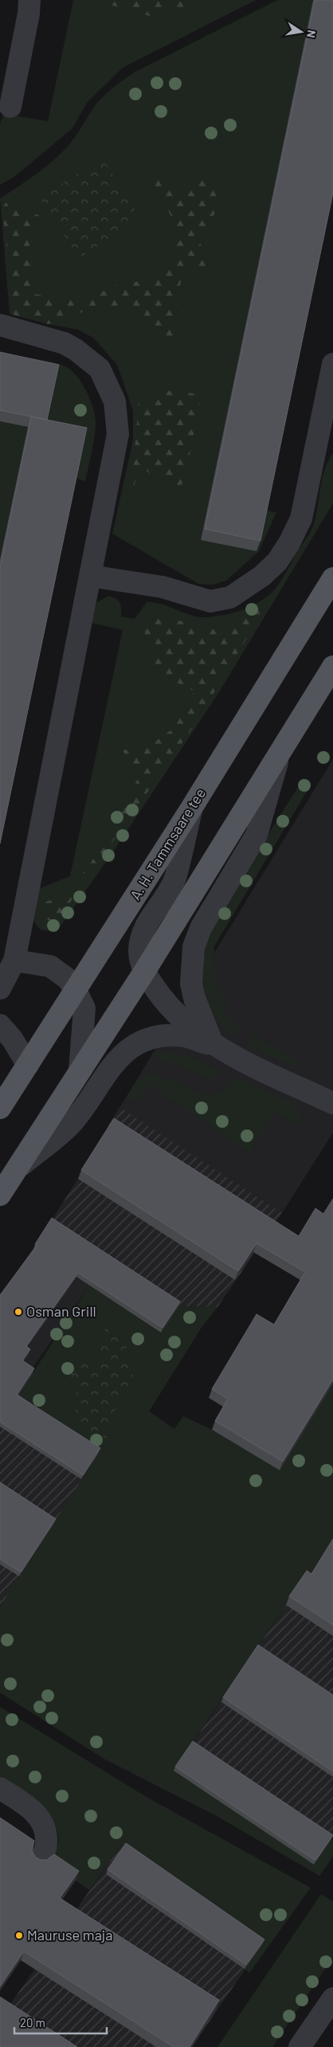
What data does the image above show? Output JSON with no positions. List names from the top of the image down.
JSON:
{
  "streets": {
    "main road": ["A. H. Tammsaare tee"]
  },
  "places": ["Osman Grill", "Mauruse maja"],
  "scale_bar": "20 m",
  "north": "right"
}
